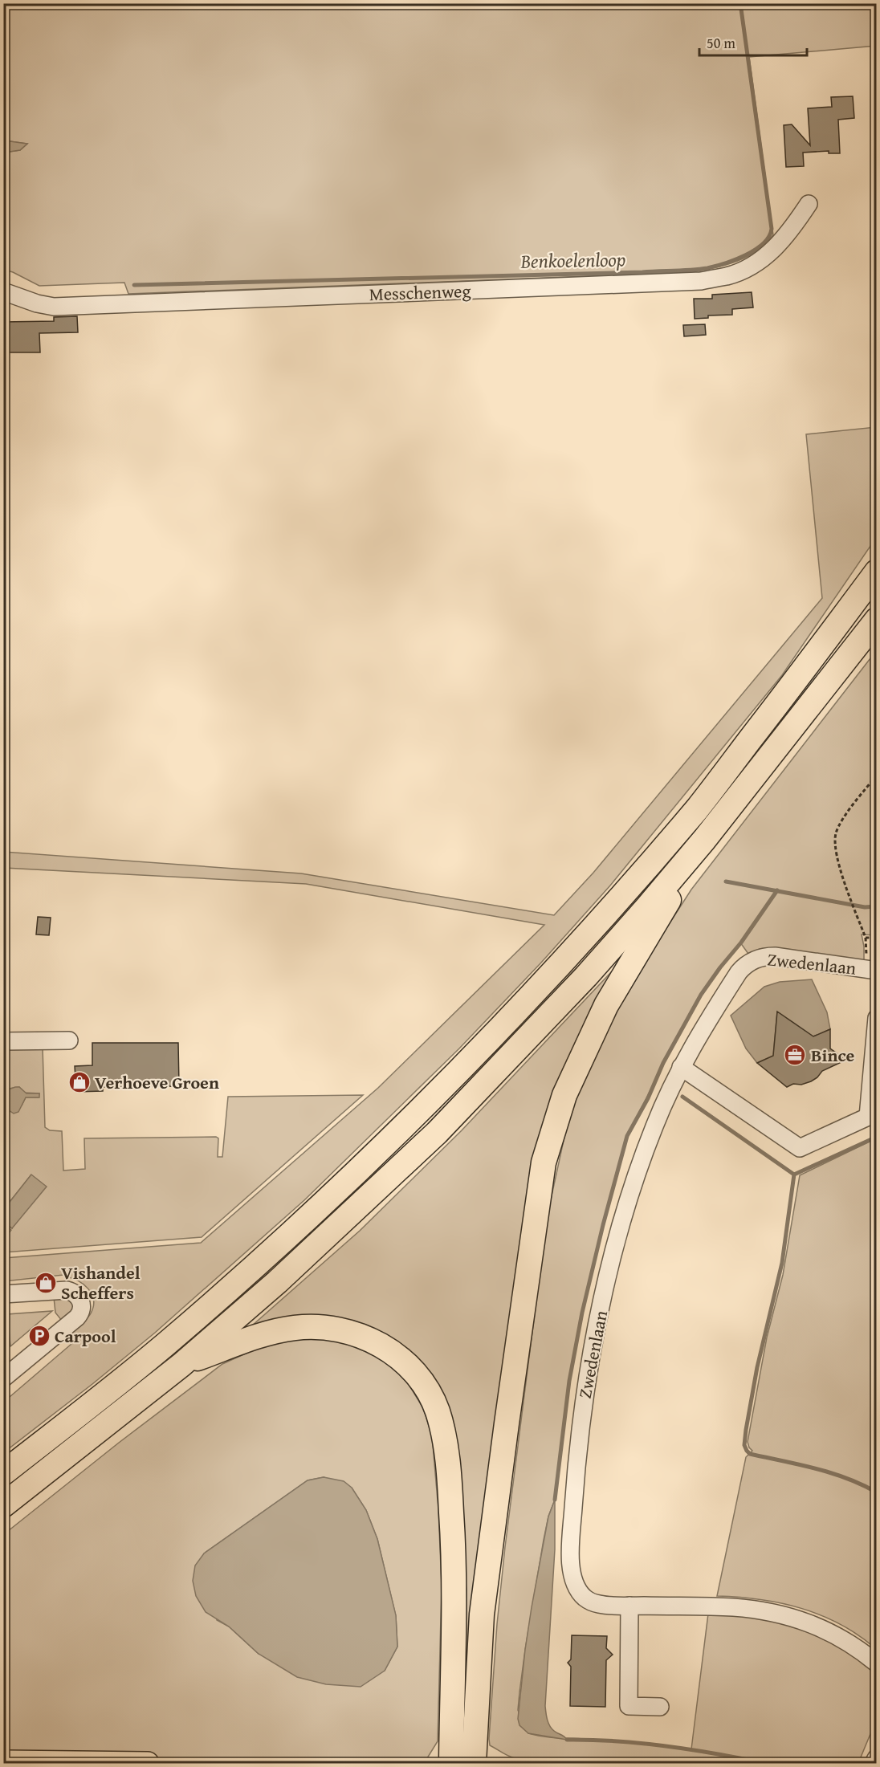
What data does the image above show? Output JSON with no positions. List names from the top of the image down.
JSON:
{
  "streets": {
    "street": ["Messchenweg", "Zwedenlaan"]
  },
  "water": ["Benkoelenloop"],
  "places": {
    "office": ["Bince"],
    "shop": ["Verhoeve Groen", "Vishandel Scheffers"],
    "parking": ["Carpool"]
  },
  "scale_bar": "50 m"
}
